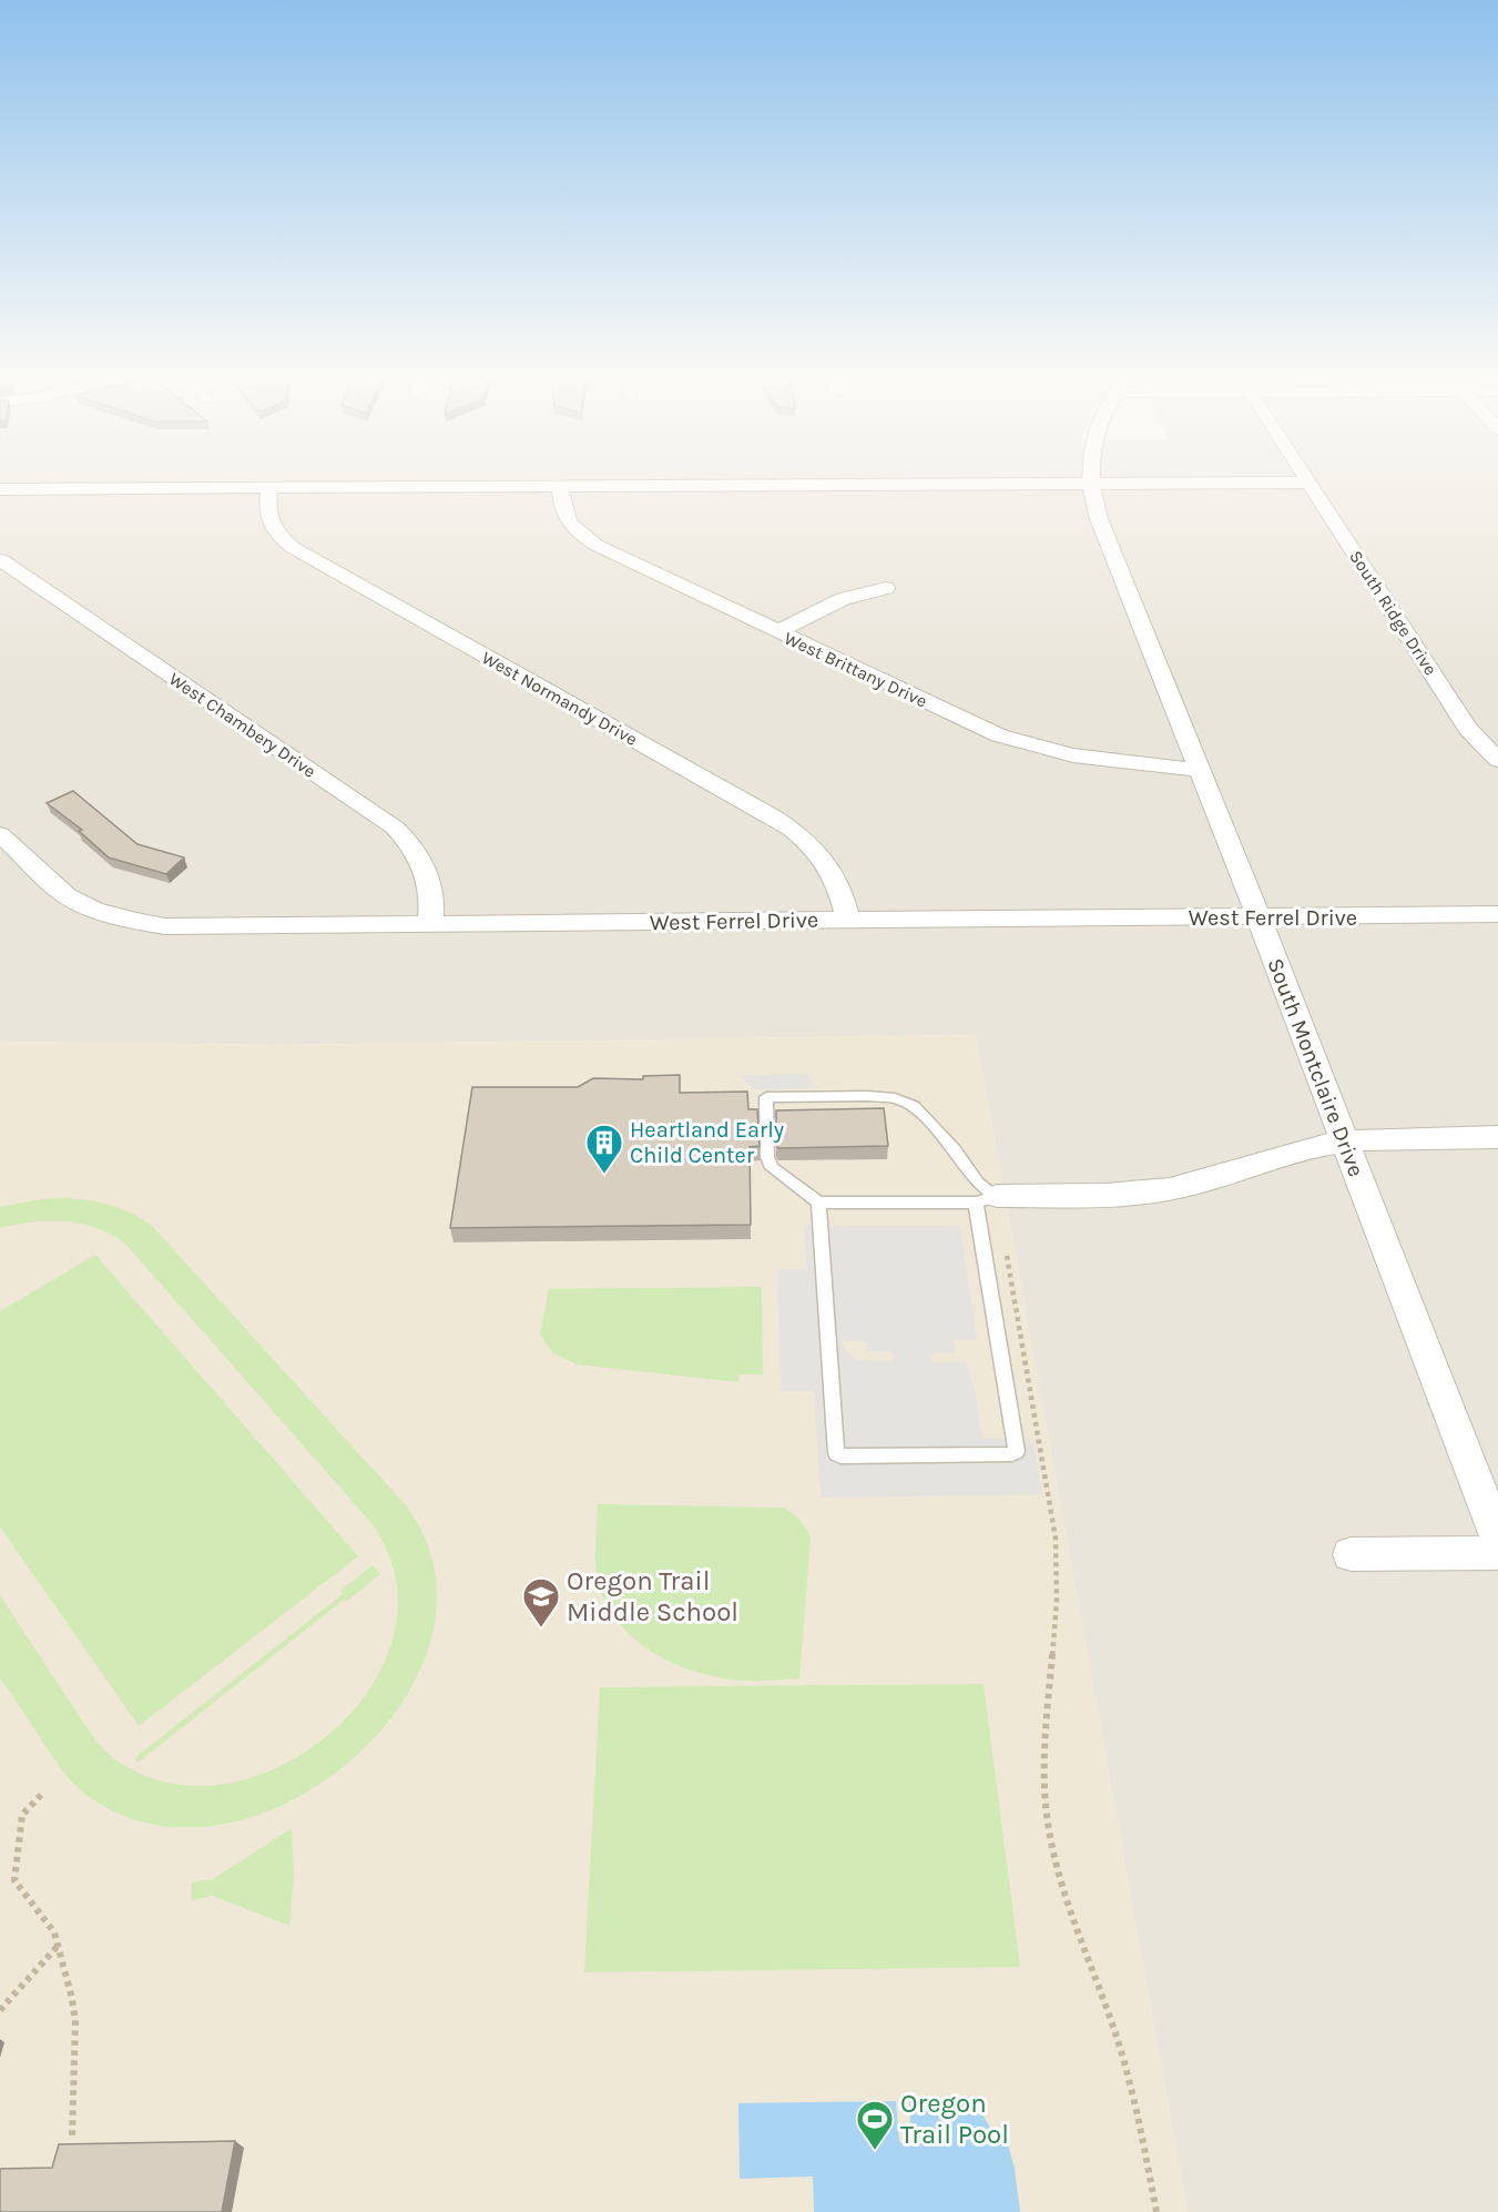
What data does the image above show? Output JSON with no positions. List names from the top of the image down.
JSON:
{
  "streets": {
    "street": [
      "South Ridge Drive",
      "West Brittany Drive",
      "West Normandy Drive",
      "West Chambery Drive",
      "West Ferrel Drive",
      "South Montclaire Drive"
    ]
  },
  "crossings": [
    ["West Brittany Drive", "South Montclaire Drive"],
    ["West Normandy Drive", "West Ferrel Drive"],
    ["West Chambery Drive", "West Ferrel Drive"],
    ["West Ferrel Drive", "South Montclaire Drive"]
  ],
  "places": {
    "building": ["Heartland Early Child Center"],
    "school or university": ["Oregon Trail Middle School"],
    "sports": ["Oregon Trail Pool"]
  }
}
